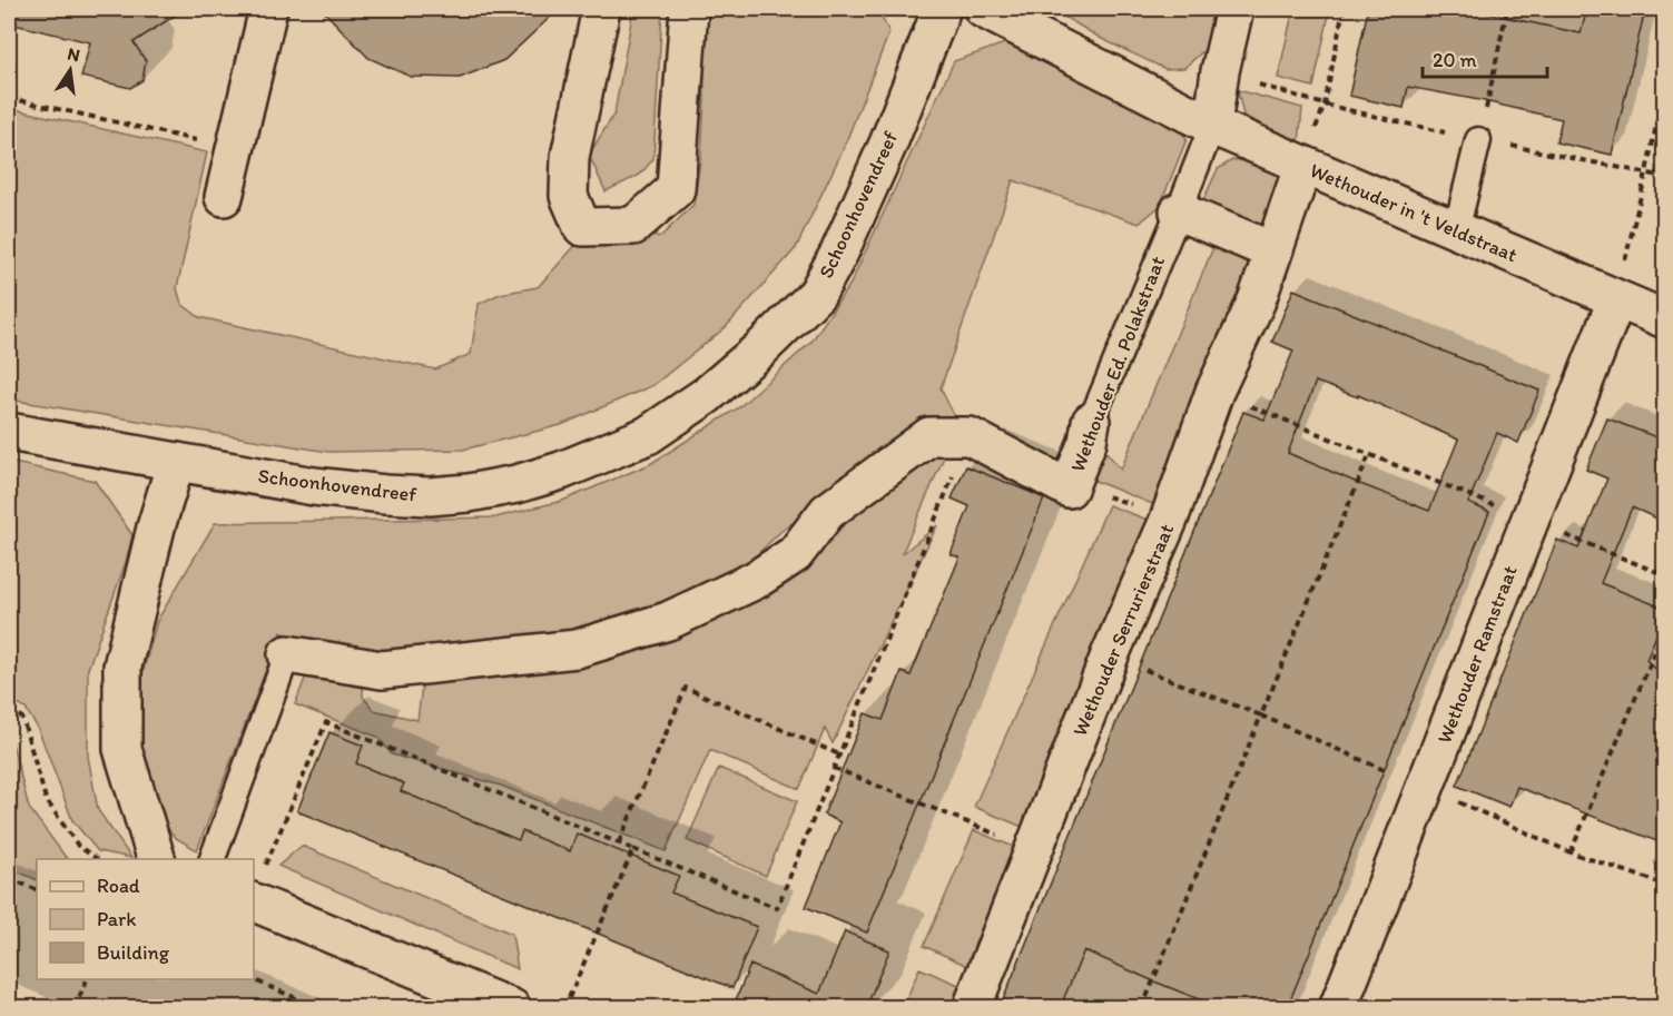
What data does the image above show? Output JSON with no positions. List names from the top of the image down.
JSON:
{
  "streets": {
    "street": [
      "Schoonhovendreef",
      "Wethouder in 't Veldstraat",
      "Wethouder Ed. Polakstraat",
      "Wethouder Serrurierstraat",
      "Wethouder Ramstraat"
    ]
  },
  "crossings": [
    ["Wethouder in 't Veldstraat", "Wethouder Ed. Polakstraat"],
    ["Wethouder in 't Veldstraat", "Wethouder Serrurierstraat"],
    ["Wethouder in 't Veldstraat", "Wethouder Ramstraat"]
  ],
  "legend": ["Road", "Park", "Building"],
  "scale_bar": "20 m",
  "north": "top"
}
